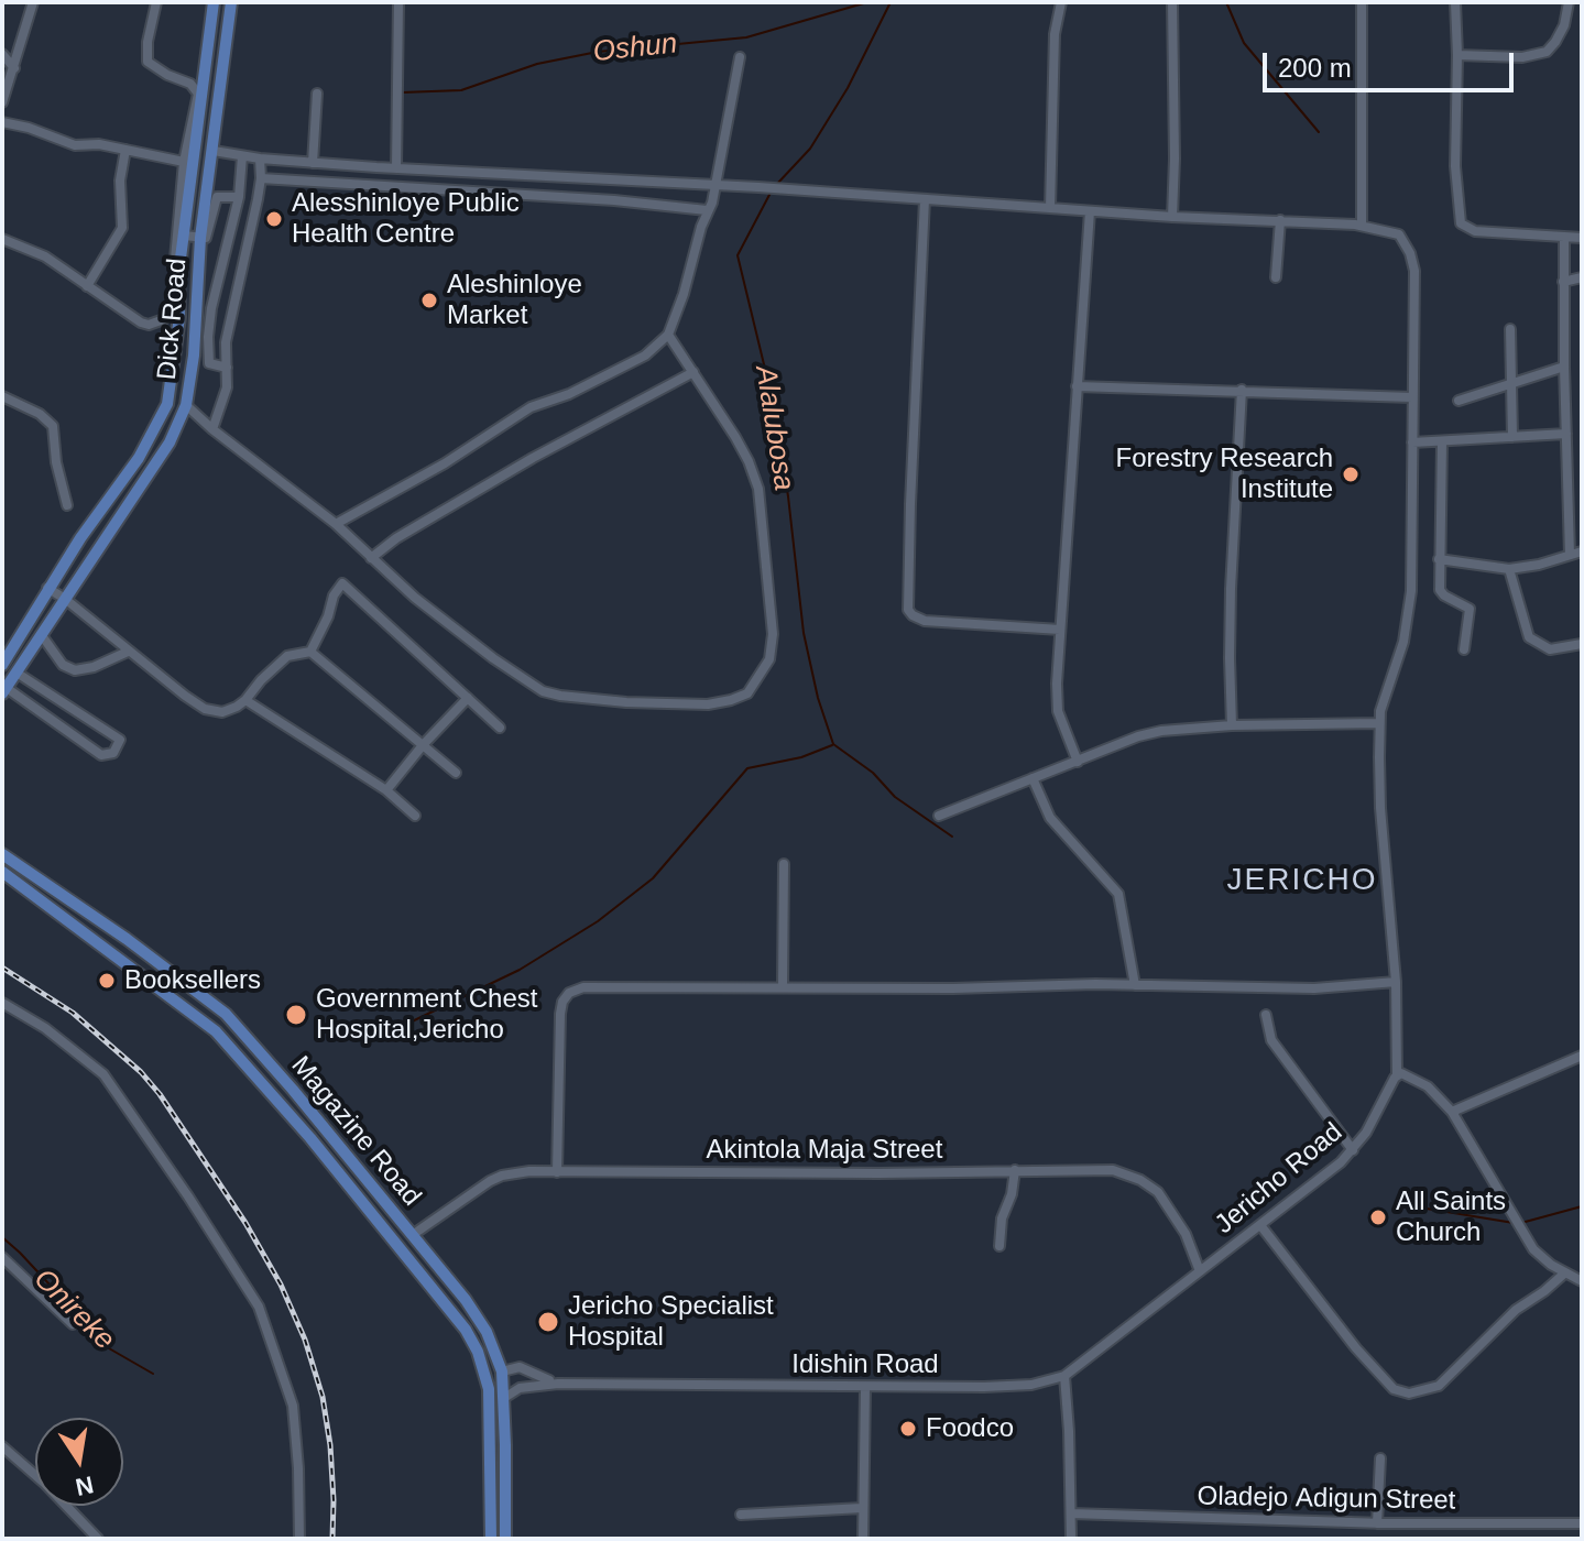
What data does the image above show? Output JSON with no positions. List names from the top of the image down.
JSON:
{
  "streets": {
    "main road": ["Dick Road", "Magazine Road"],
    "street": [
      "Akintola Maja Street",
      "Jericho Road",
      "Idishin Road",
      "Oladejo Adigun Street"
    ]
  },
  "crossings": [
    ["Magazine Road", "Akintola Maja Street"],
    ["Akintola Maja Street", "Jericho Road"],
    ["Jericho Road", "Idishin Road"]
  ],
  "districts": ["JERICHO"],
  "water": ["Oshun", "Alalubosa", "Onireke"],
  "places": [
    "Alesshinloye Public Health Centre",
    "Aleshinloye Market",
    "Forestry Research Institute",
    "Booksellers",
    "Government Chest Hospital,Jericho",
    "All Saints Church",
    "Jericho Specialist Hospital",
    "Foodco"
  ],
  "scale_bar": "200 m",
  "north": "bottom"
}
